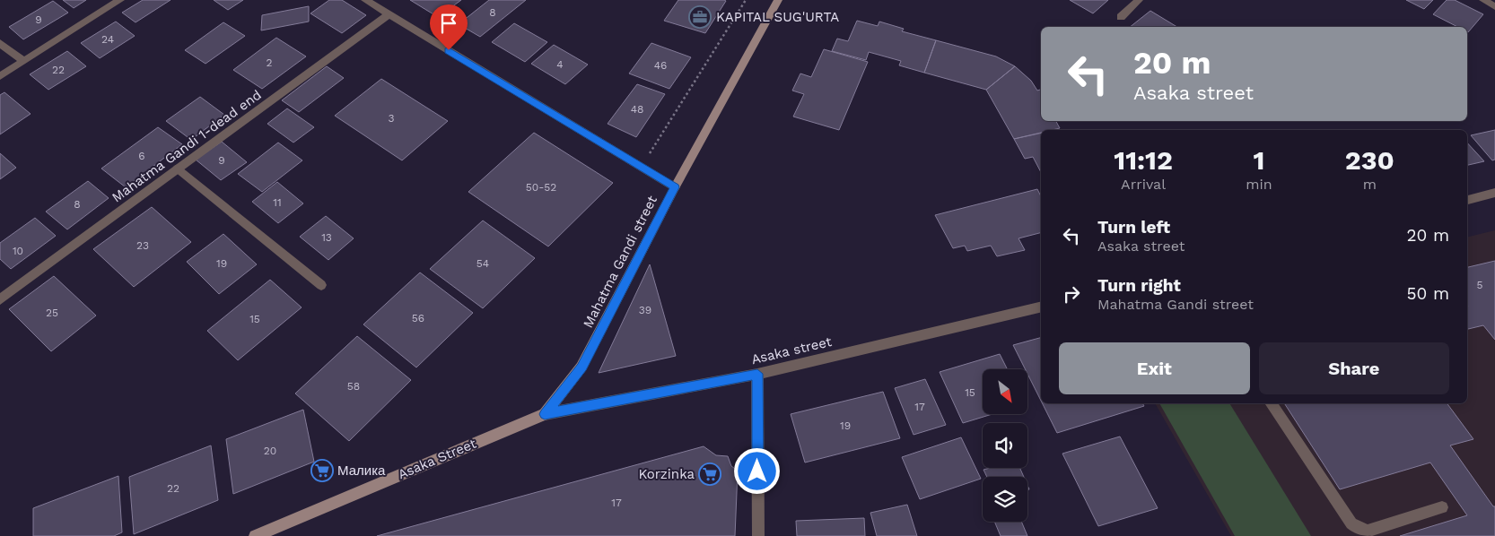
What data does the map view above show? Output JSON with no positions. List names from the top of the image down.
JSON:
{
  "streets": {
    "street": [
      "Mahatma Gandi 1-dead end",
      "Mahatma Gandi street",
      "Asaka street",
      "Asaka Street"
    ]
  },
  "crossings": [
    ["Mahatma Gandi street", "Asaka street"],
    ["Mahatma Gandi street", "Asaka Street"],
    ["Asaka street", "Asaka Street"]
  ],
  "places": {
    "office": ["KAPITAL SUG'URTA"],
    "supermarket": ["Малика", "Korzinka"]
  },
  "house_numbers": [
    "8",
    "9",
    "24",
    "2",
    "4",
    "46",
    "22",
    "48",
    "3",
    "6",
    "9",
    "50-52",
    "11",
    "8",
    "13",
    "23",
    "10",
    "19",
    "54",
    "5",
    "39",
    "25",
    "56",
    "15",
    "58",
    "15",
    "17",
    "19",
    "20",
    "22",
    "17"
  ],
  "north": "bottom right",
  "page": {
    "turn": ["20 m", "Asaka street"],
    "eta": [
      "11:12",
      "Arrival",
      "1",
      "min",
      "230",
      "m"
    ],
    "list": [
      {
        "name": "Turn left",
        "note": "Asaka street",
        "value": "20 m"
      },
      {
        "name": "Turn right",
        "note": "Mahatma Gandi street",
        "value": "50 m"
      }
    ],
    "buttons": ["Exit", "Share"]
  }
}
